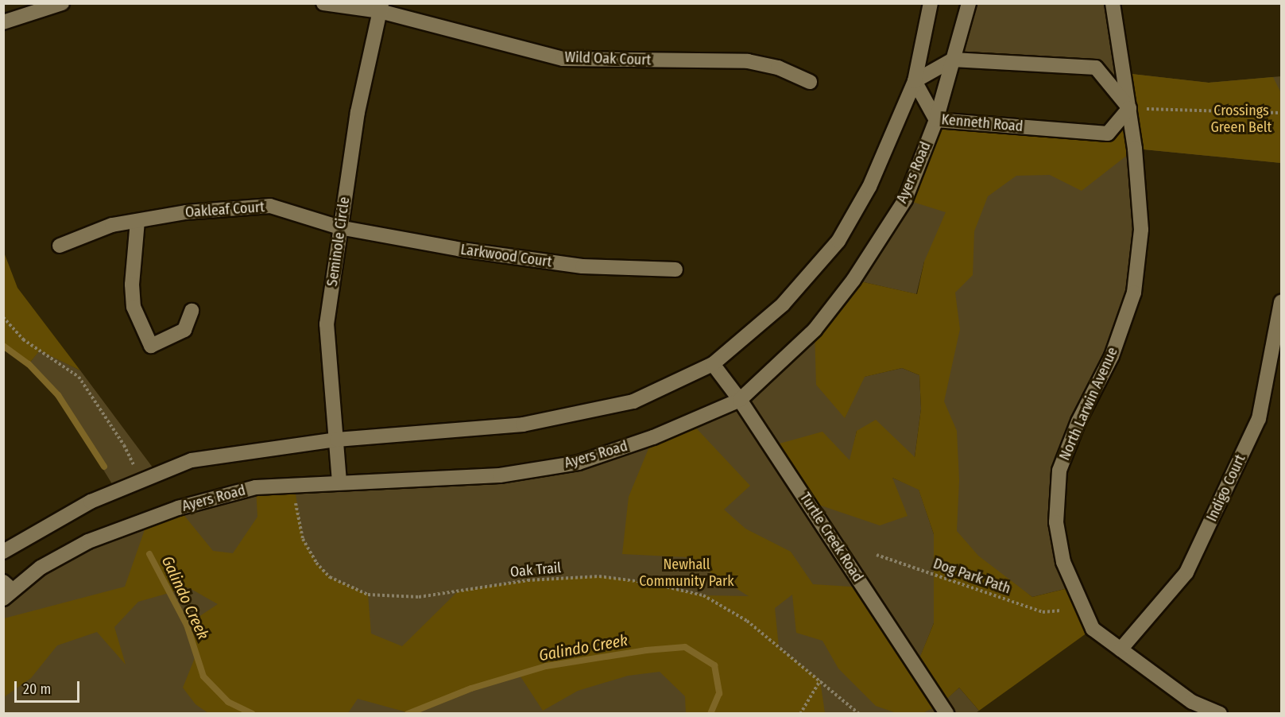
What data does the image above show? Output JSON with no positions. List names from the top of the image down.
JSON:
{
  "streets": {
    "street": [
      "Wild Oak Court",
      "Kenneth Road",
      "Ayers Road",
      "Oakleaf Court",
      "Seminole Circle",
      "Larkwood Court",
      "North Larwin Avenue",
      "Indigo Court",
      "Turtle Creek Road"
    ],
    "path": ["Oak Trail", "Dog Park Path"]
  },
  "crossings": [
    ["Wild Oak Court", "Seminole Circle"],
    ["Kenneth Road", "Ayers Road"],
    ["Kenneth Road", "North Larwin Avenue"],
    ["Ayers Road", "Seminole Circle"],
    ["Ayers Road", "Turtle Creek Road"],
    ["Ayers Road", "Oak Trail"],
    ["Oakleaf Court", "Seminole Circle"],
    ["Oakleaf Court", "Larkwood Court"],
    ["Seminole Circle", "Larkwood Court"],
    ["North Larwin Avenue", "Indigo Court"]
  ],
  "water": ["Galindo Creek"],
  "parks": ["Crossings Green Belt", "Newhall Community Park"],
  "scale_bar": "20 m"
}
